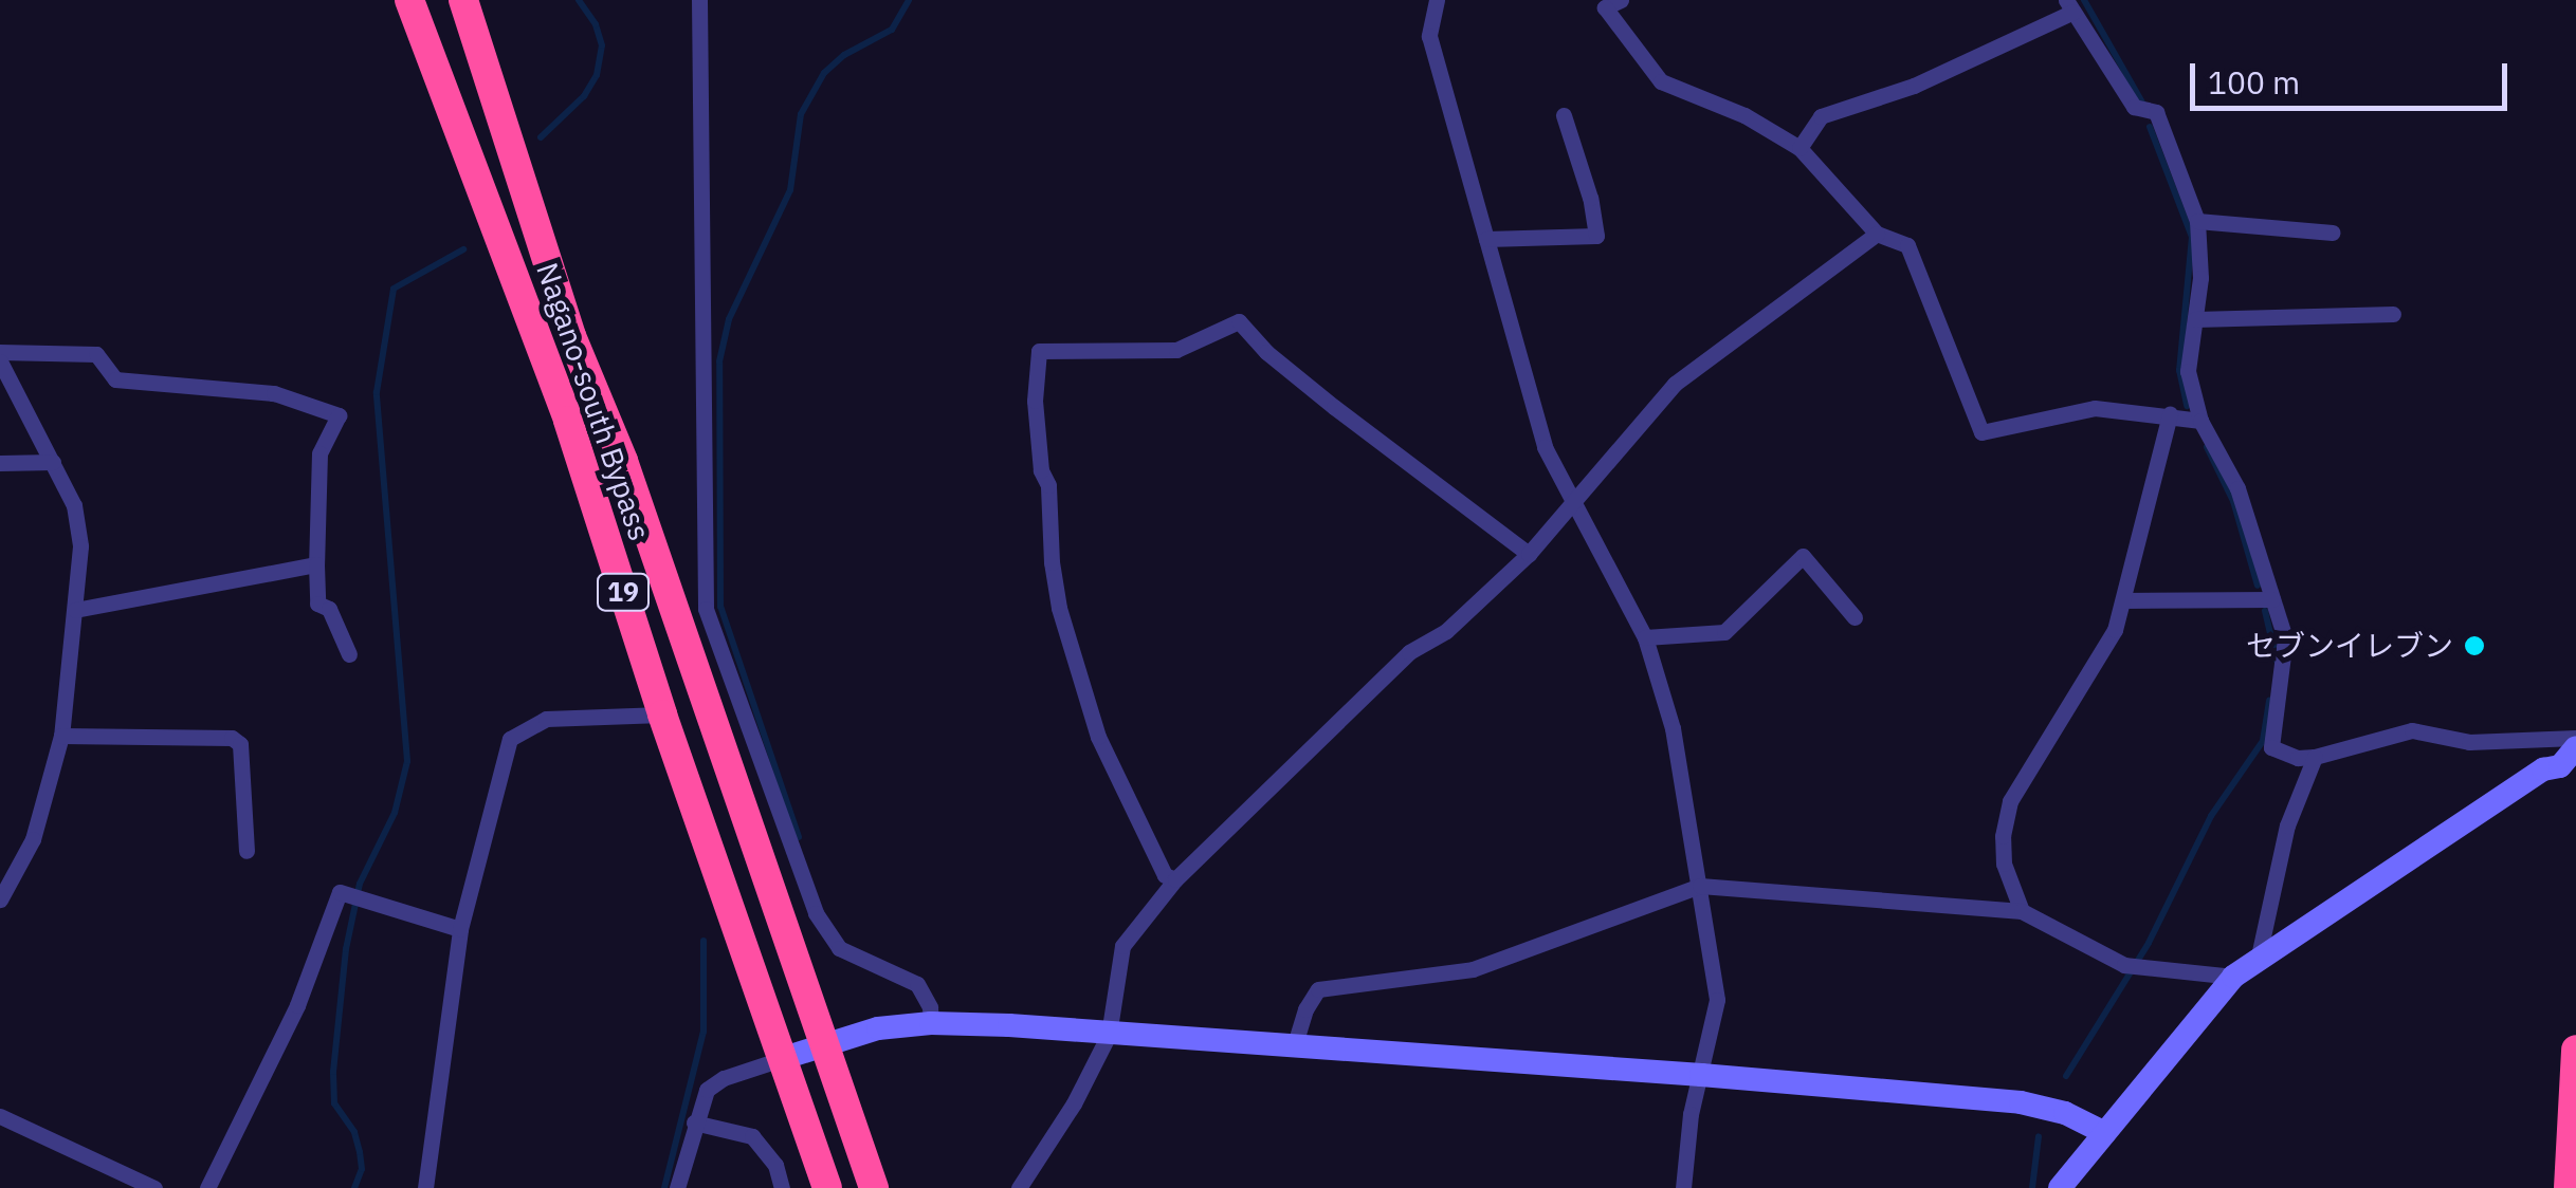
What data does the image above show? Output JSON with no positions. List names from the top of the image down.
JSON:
{
  "streets": {
    "highway": ["Nagano-south Bypass", "19"]
  },
  "places": ["セブンイレブン"],
  "scale_bar": "100 m"
}
